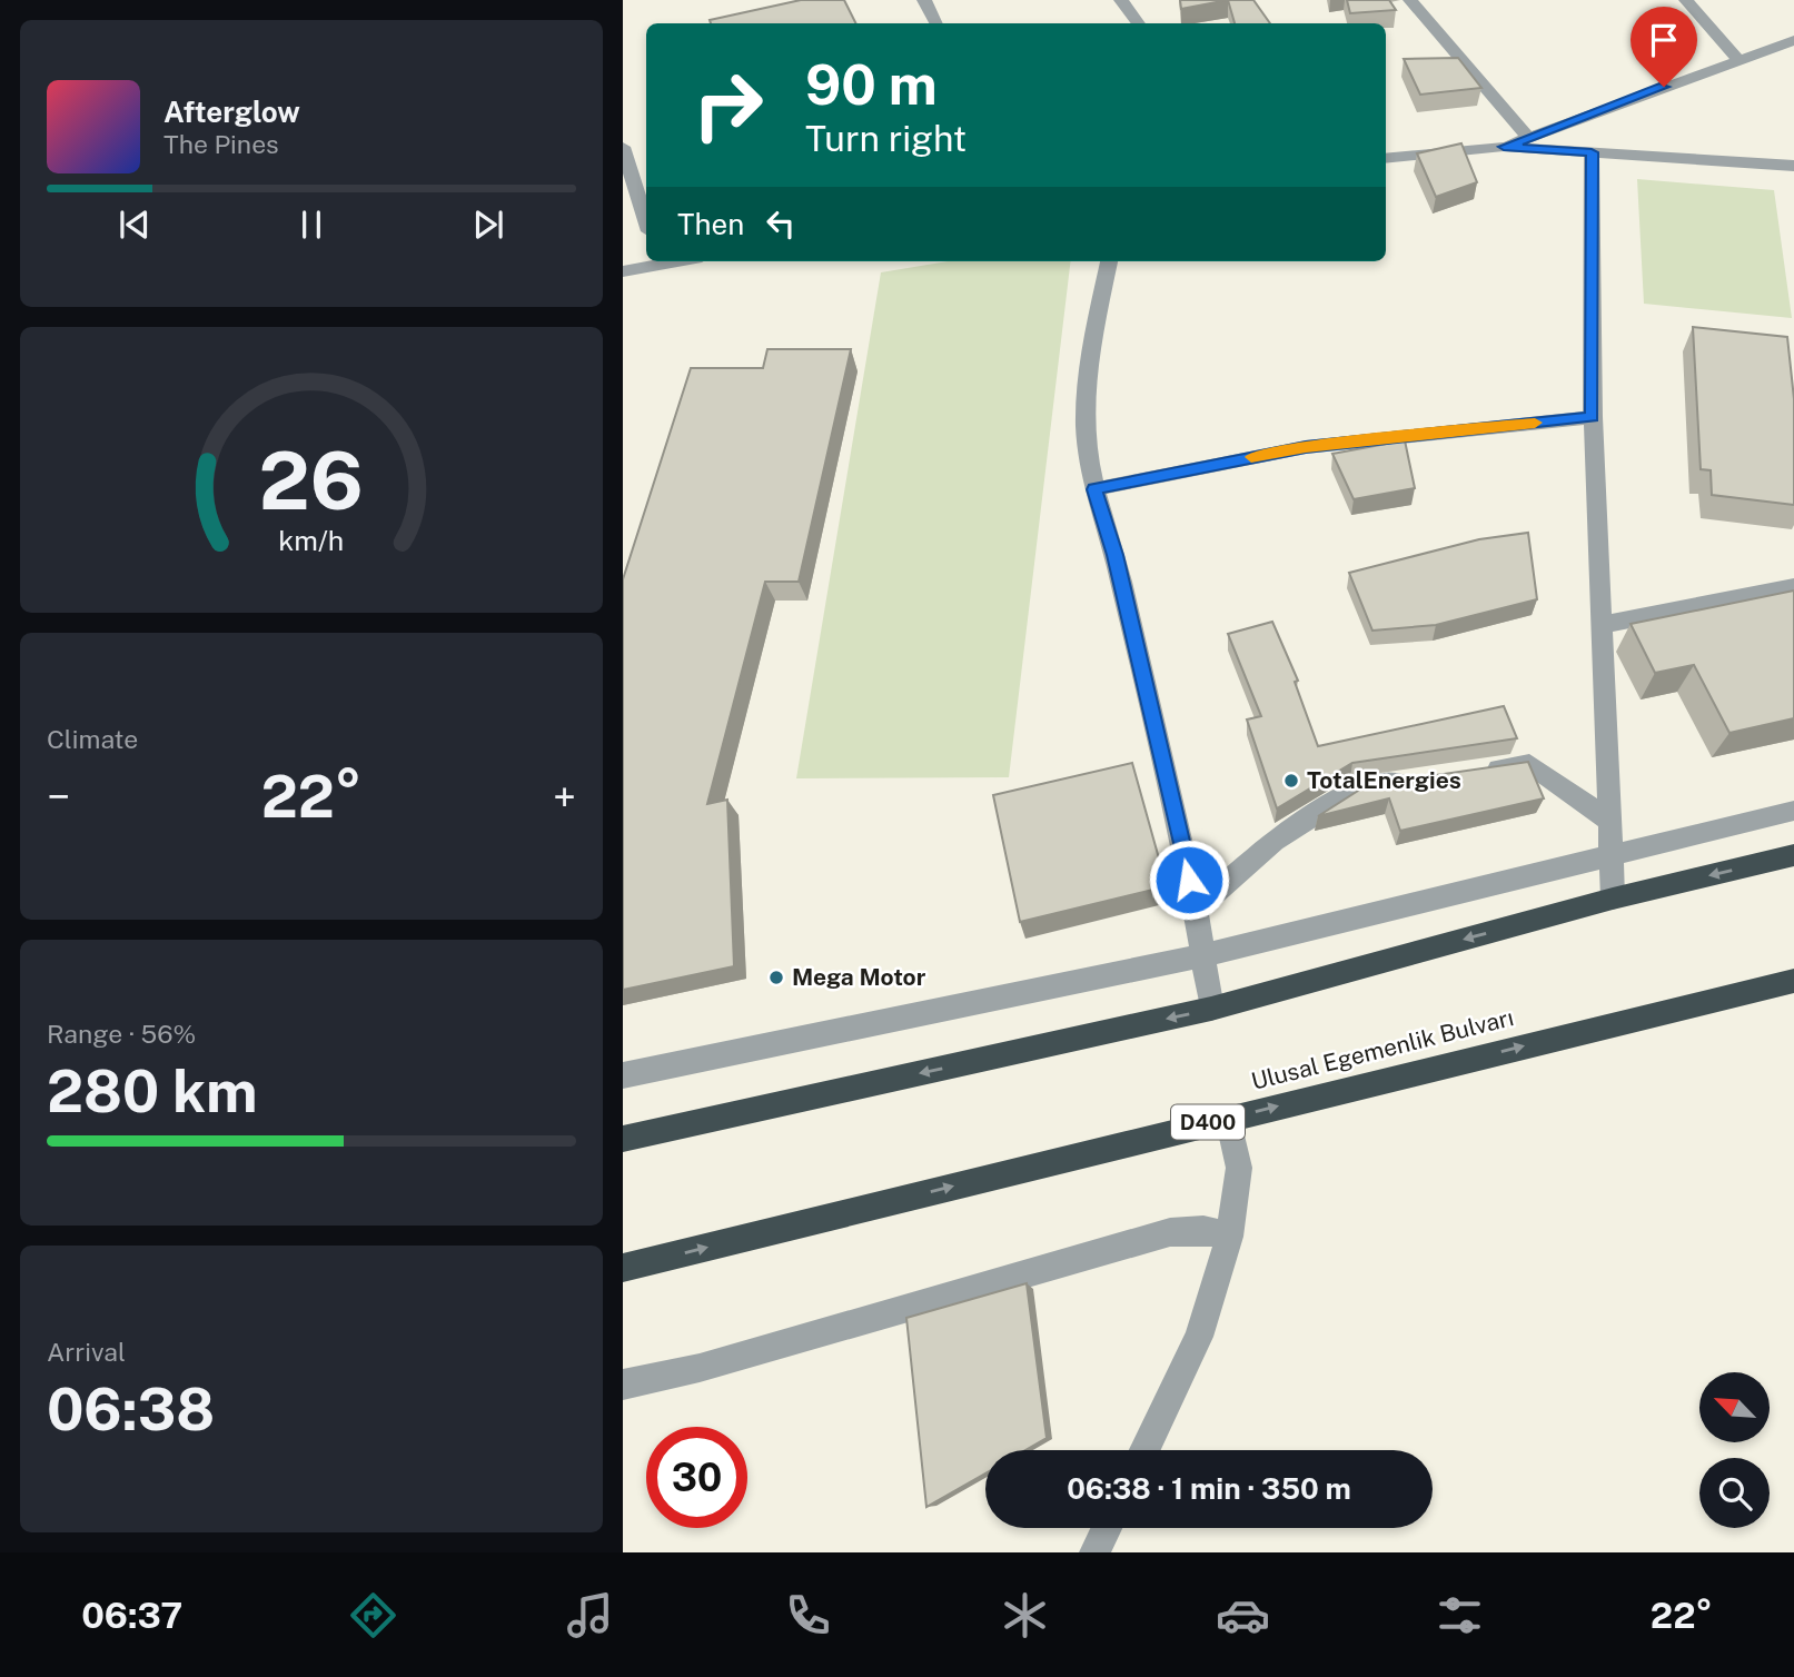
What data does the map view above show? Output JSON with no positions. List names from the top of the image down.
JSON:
{
  "streets": {
    "highway": ["Ulusal Egemenlik Bulvarı", "D400"]
  },
  "places": ["TotalEnergies", "Mega Motor"],
  "north": "top left",
  "page": {
    "turn": ["90 m", "Turn right"],
    "song": ["Afterglow", "The Pines"],
    "then": "Then",
    "tile": [
      "Climate",
      ["Range · 56%", "280 km"],
      ["Arrival", "06:38"]
    ],
    "heat": ["−", "22°", "+"],
    "limit": "30",
    "trip": "06:38 · 1 min · 350 m",
    "tabs": ["06:37", "22°"],
    "gauge": ["26", "km/h"]
  }
}
